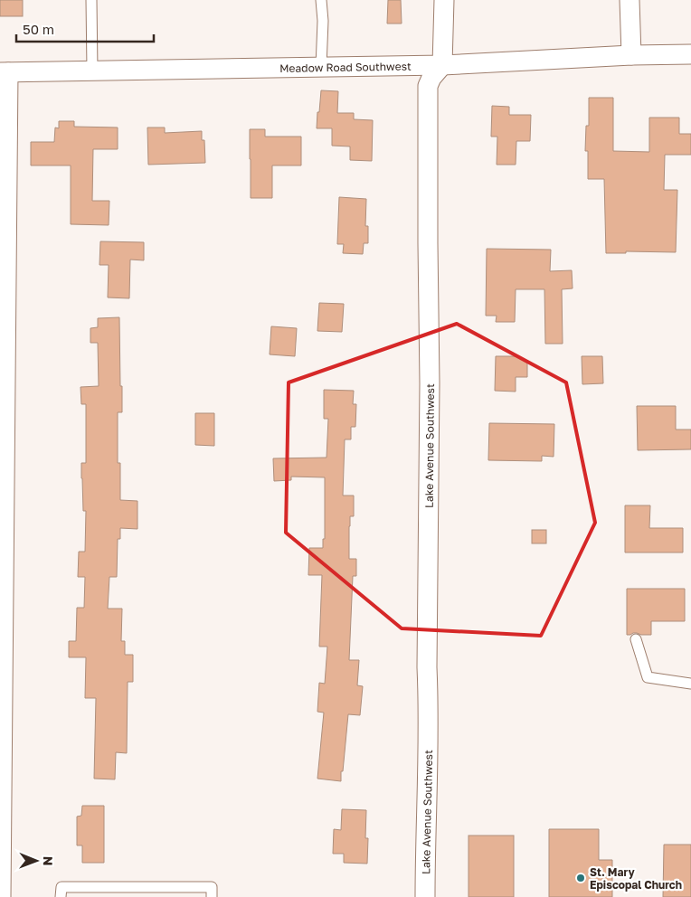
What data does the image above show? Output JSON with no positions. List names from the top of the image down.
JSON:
{
  "streets": {
    "street": ["Meadow Road Southwest", "Lake Avenue Southwest"]
  },
  "crossings": [
    ["Meadow Road Southwest", "Lake Avenue Southwest"]
  ],
  "places": ["St. Mary Episcopal Church"],
  "scale_bar": "50 m",
  "north": "right"
}
